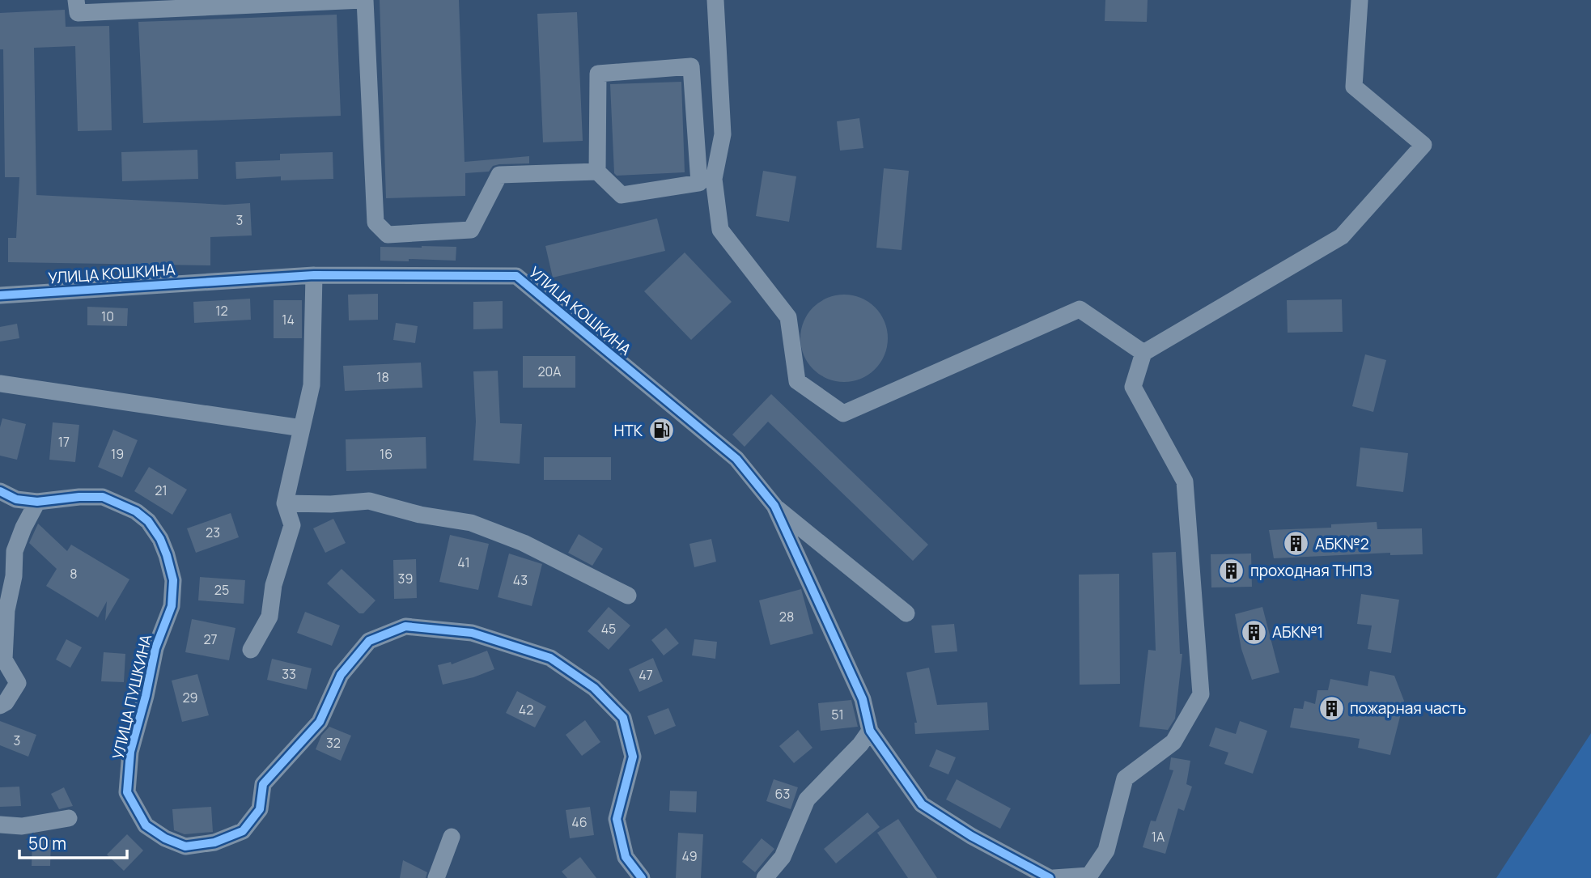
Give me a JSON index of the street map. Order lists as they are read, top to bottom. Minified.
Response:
{"streets":{"street":["УЛИЦА КОШКИНА","УЛИЦА ПУШКИНА"]},"places":{"fuel station":["НТК"],"building":["АБК№2","проходная ТНПЗ","АБК№1","пожарная часть"]},"house_numbers":["3","12","10","14","20А","18","17","19","16","21","23","41","8","39","43","25","28","45","27","33","47","29","42","51","3","32","63","46","1А","49"],"scale_bar":"50 m"}
